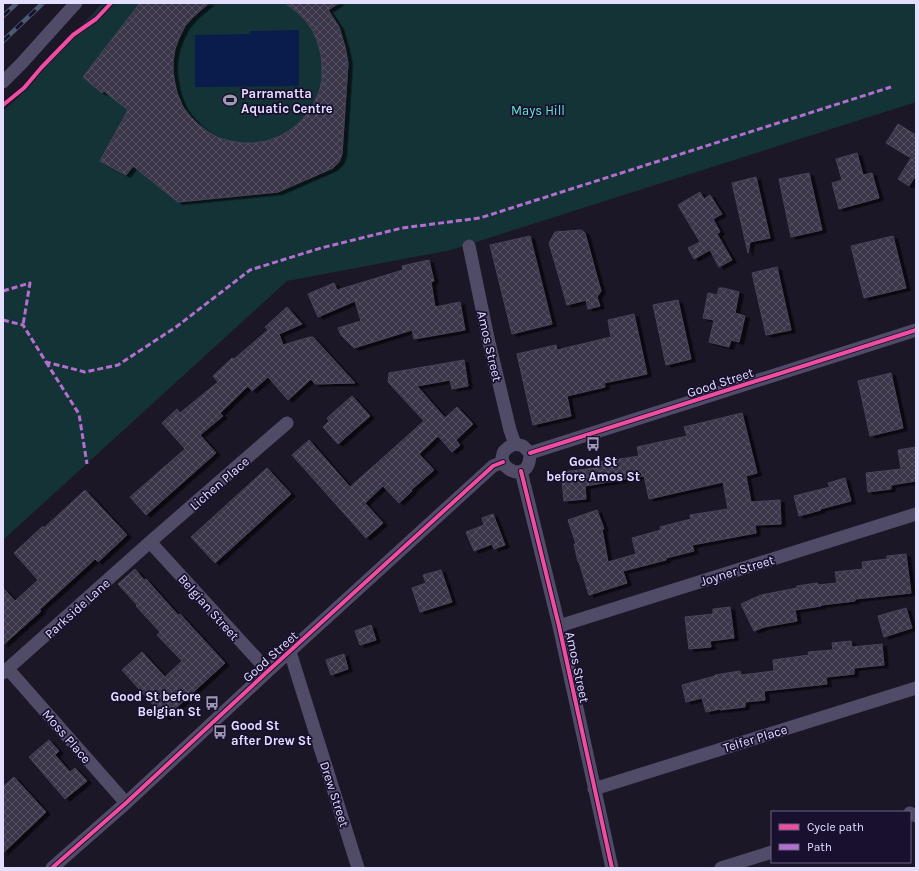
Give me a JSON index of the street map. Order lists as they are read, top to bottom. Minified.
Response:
{"streets":{"street":["Amos Street","Good Street","Lichen Place","Joyner Street","Belgian Street","Parkside Lane","Moss Place","Telfer Place","Drew Street"]},"crossings":[["Amos Street","Good Street"],["Amos Street","Joyner Street"],["Amos Street","Telfer Place"],["Good Street","Belgian Street"],["Good Street","Moss Place"],["Good Street","Drew Street"],["Lichen Place","Belgian Street"],["Lichen Place","Parkside Lane"],["Belgian Street","Parkside Lane"],["Parkside Lane","Moss Place"]],"parks":["Mays Hill"],"places":{"sports":["Parramatta Aquatic Centre"],"bus stop":["Good St before Amos St","Good St before Belgian St","Good St after Drew St"]},"legend":["Cycle path","Path"]}
